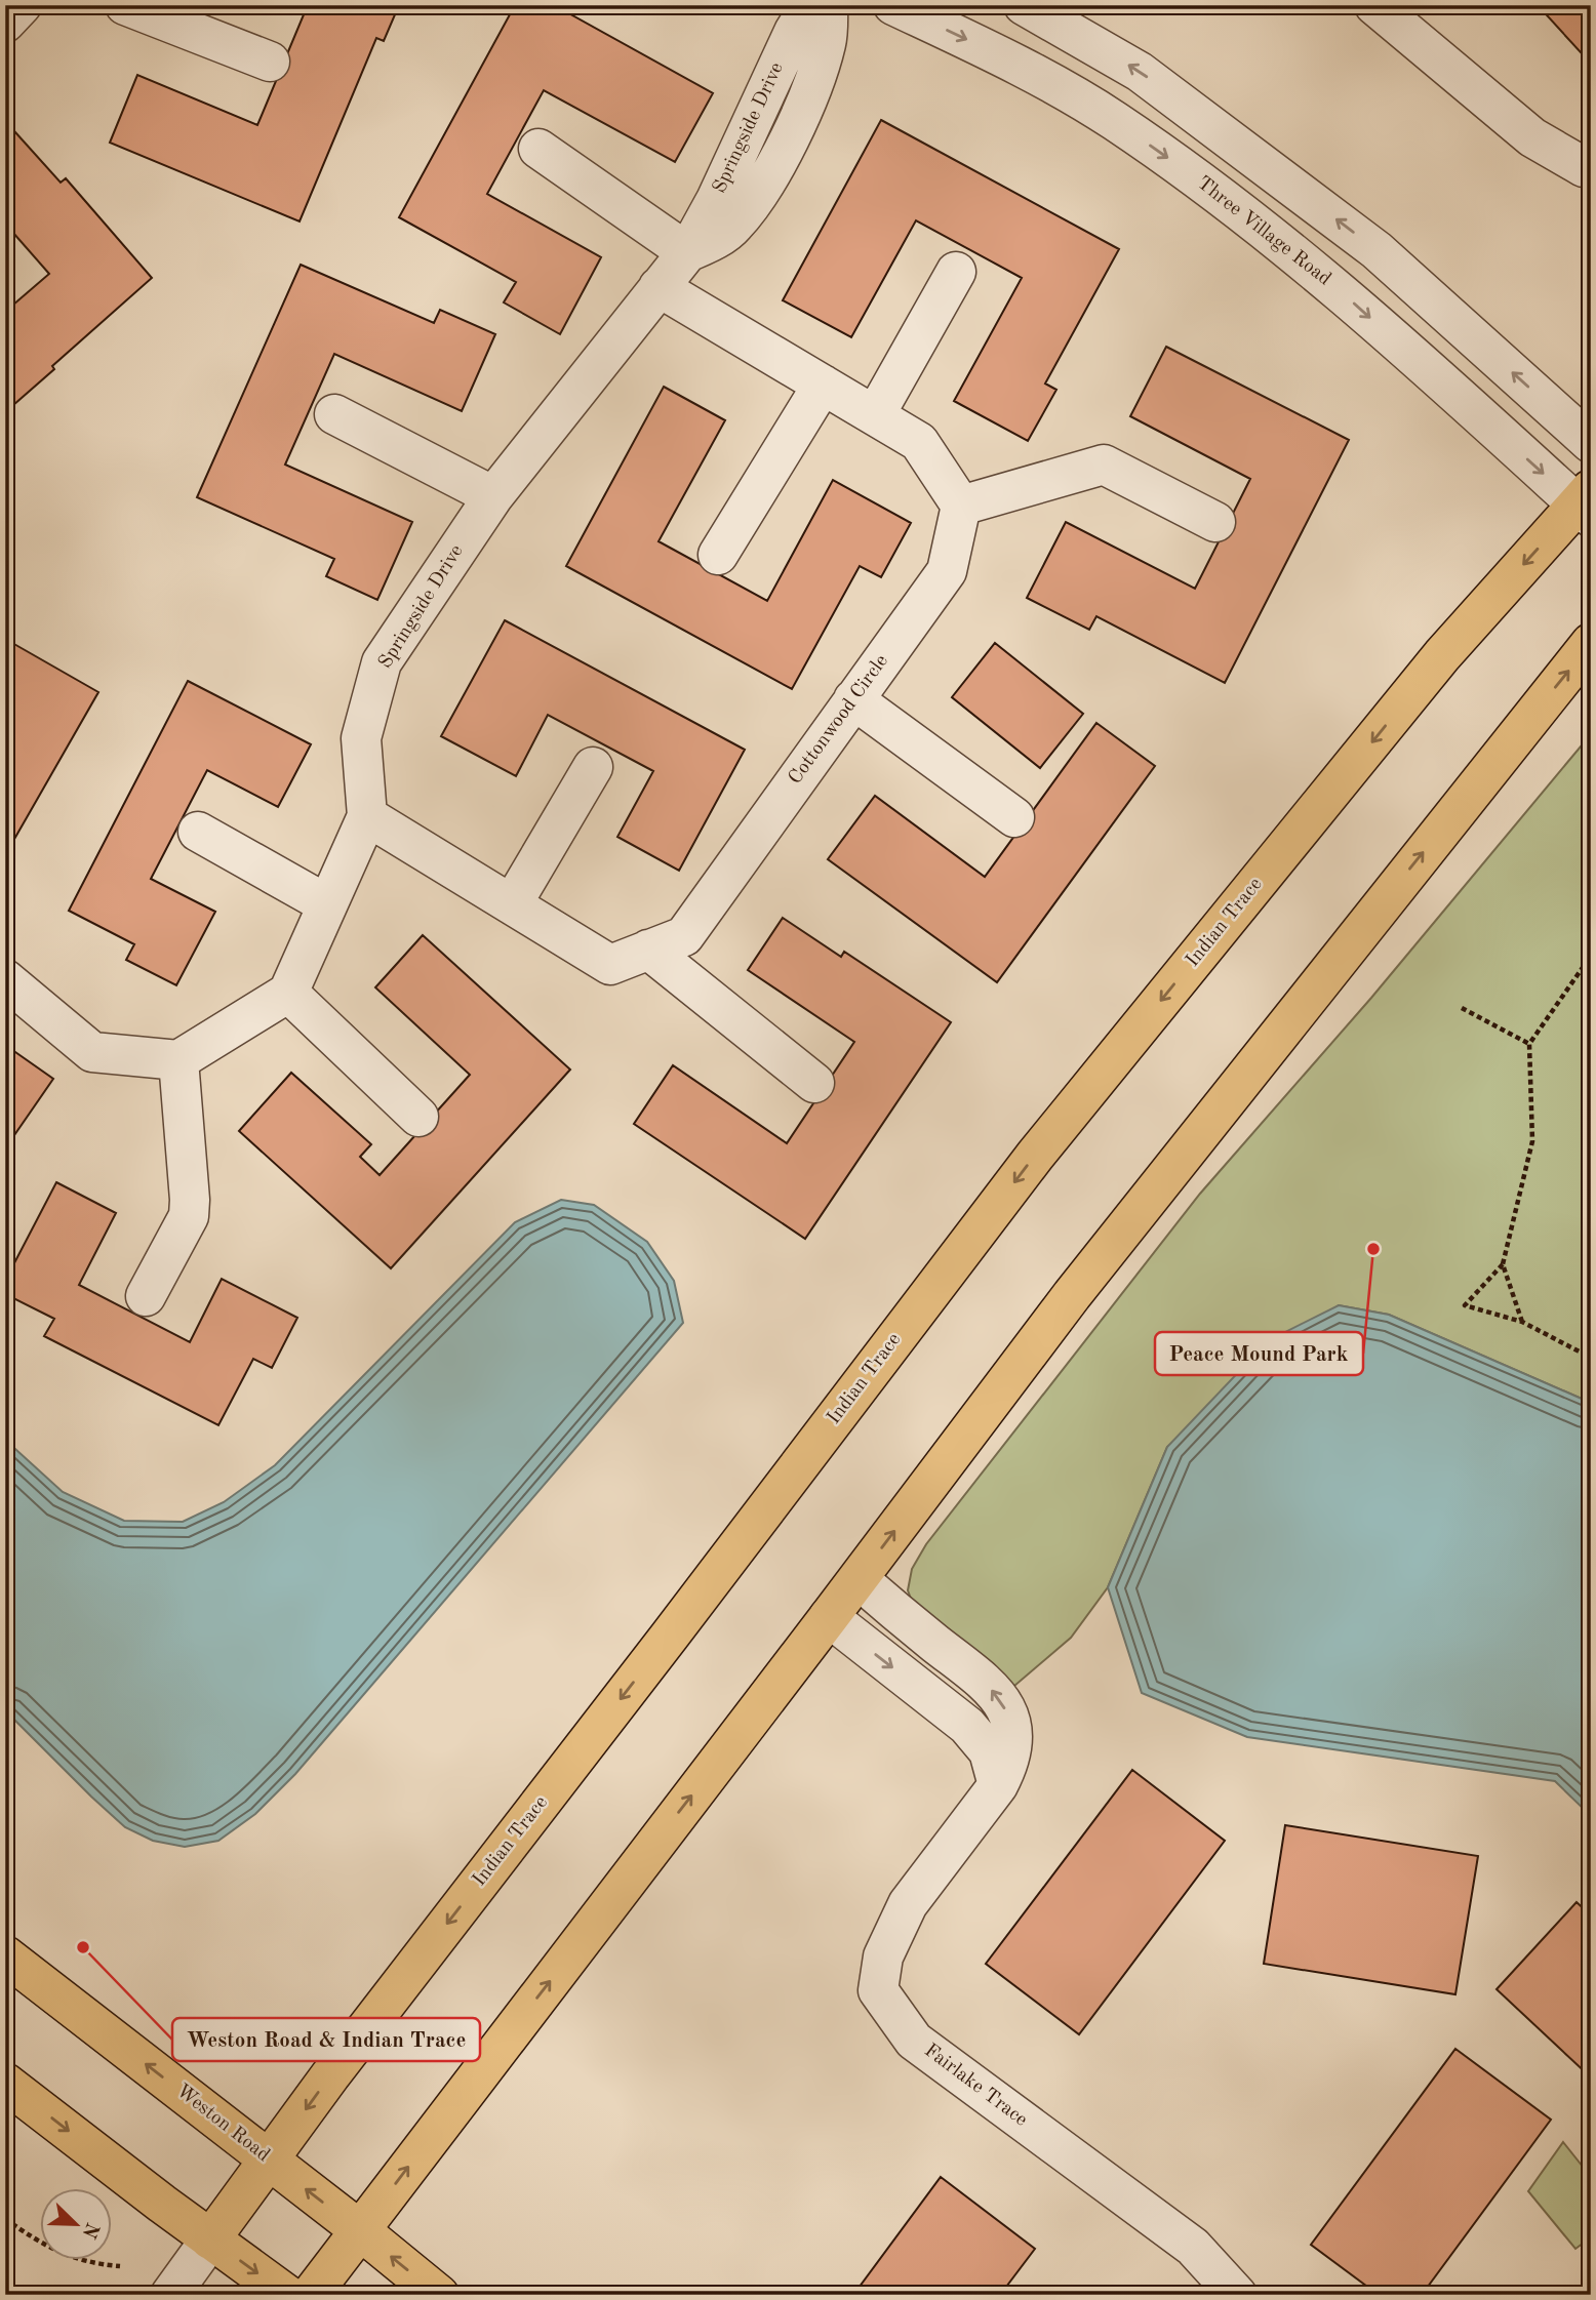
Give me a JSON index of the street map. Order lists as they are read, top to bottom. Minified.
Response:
{"streets":{"main road":["Indian Trace","Weston Road"],"street":["Springside Drive","Three Village Road","Cottonwood Circle","Fairlake Trace"]},"crossings":[["Springside Drive","Cottonwood Circle"],["Three Village Road","Indian Trace"],["Indian Trace","Weston Road"]],"places":["Peace Mound Park","Weston Road & Indian Trace"],"north":"bottom right"}
